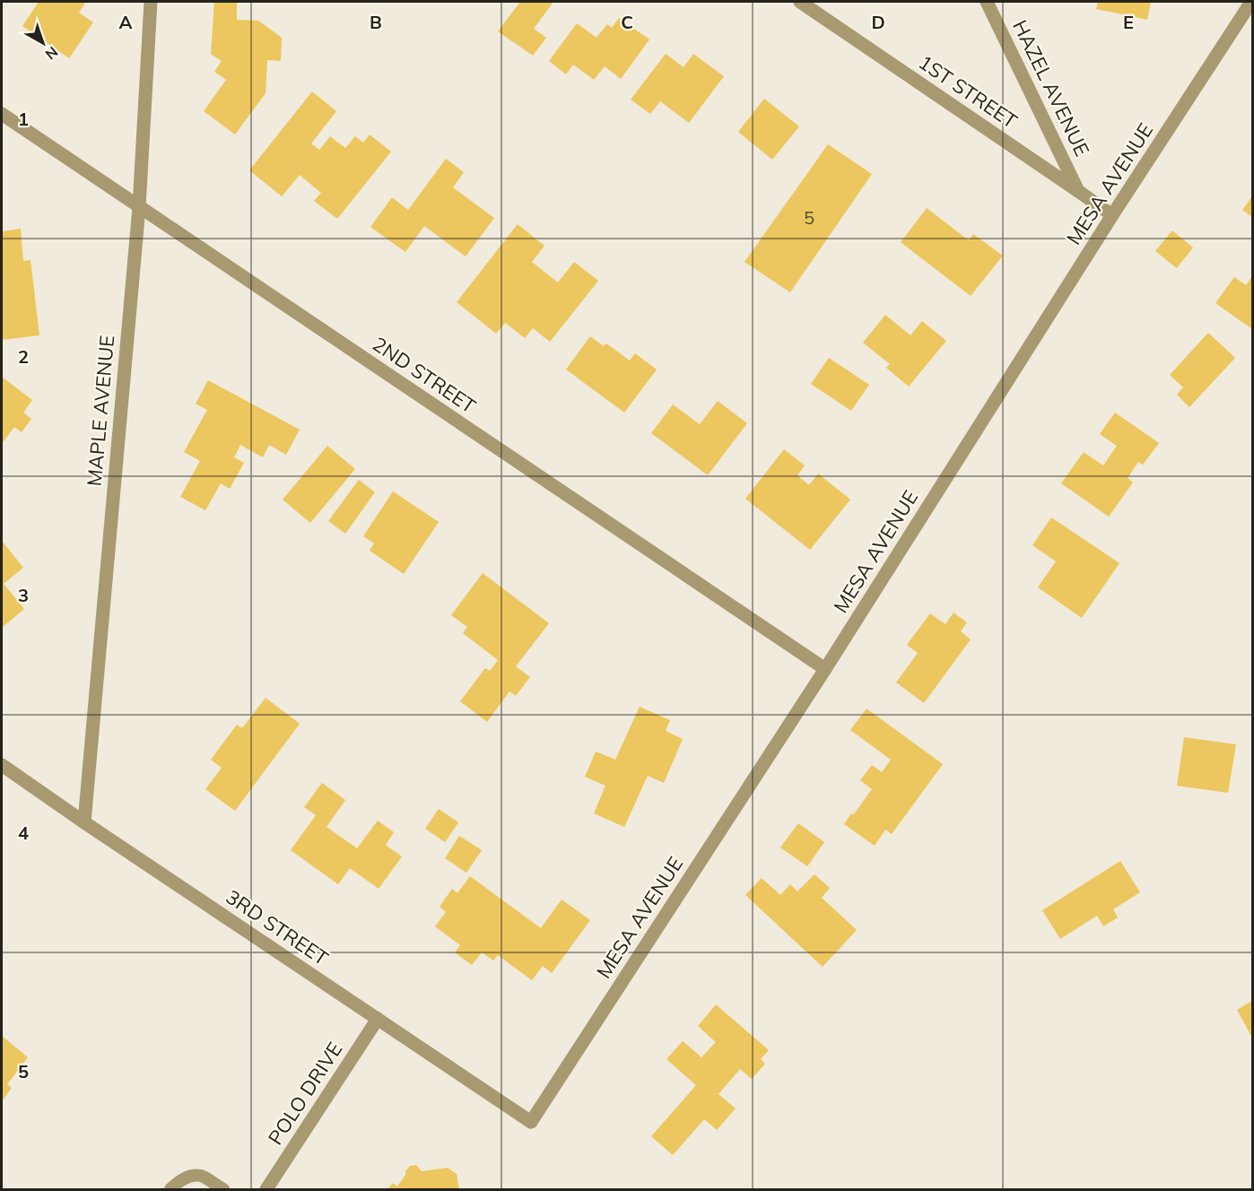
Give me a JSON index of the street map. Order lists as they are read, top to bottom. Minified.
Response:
{"streets":{"street":["HAZEL AVENUE","1ST STREET","MESA AVENUE","2ND STREET","MAPLE AVENUE","3RD STREET","POLO DRIVE"]},"crossings":[["HAZEL AVENUE","1ST STREET"],["1ST STREET","MESA AVENUE"],["MESA AVENUE","2ND STREET"],["MESA AVENUE","3RD STREET"],["2ND STREET","MAPLE AVENUE"],["MAPLE AVENUE","3RD STREET"],["3RD STREET","POLO DRIVE"]],"house_numbers":["5"],"north":"bottom right","grid":{"columns":["A","B","C","D","E"],"rows":["1","2","3","4","5"]}}
